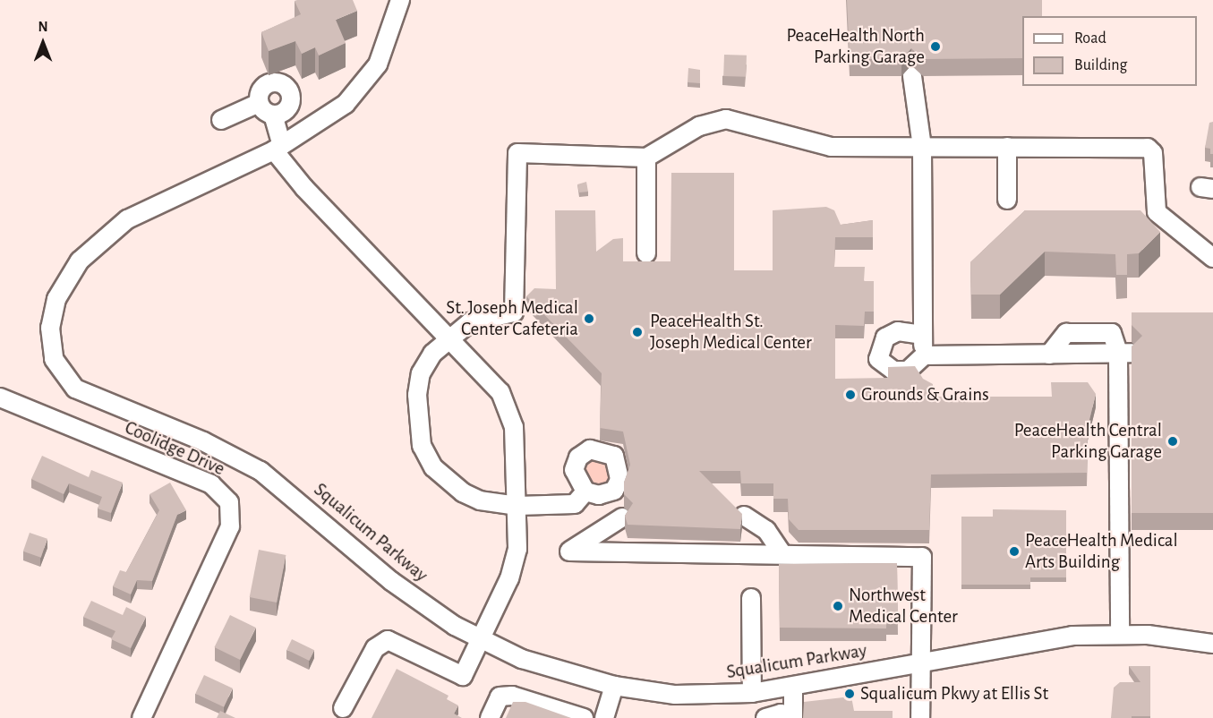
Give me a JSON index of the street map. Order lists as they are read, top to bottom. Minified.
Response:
{"streets":{"street":["Coolidge Drive","Squalicum Parkway"]},"places":["PeaceHealth North Parking Garage","St. Joseph Medical Center Cafeteria","PeaceHealth St. Joseph Medical Center","Grounds & Grains","PeaceHealth Central Parking Garage","PeaceHealth Medical Arts Building","Northwest Medical Center","Squalicum Pkwy at Ellis St"],"legend":["Road","Building"],"north":"top"}
